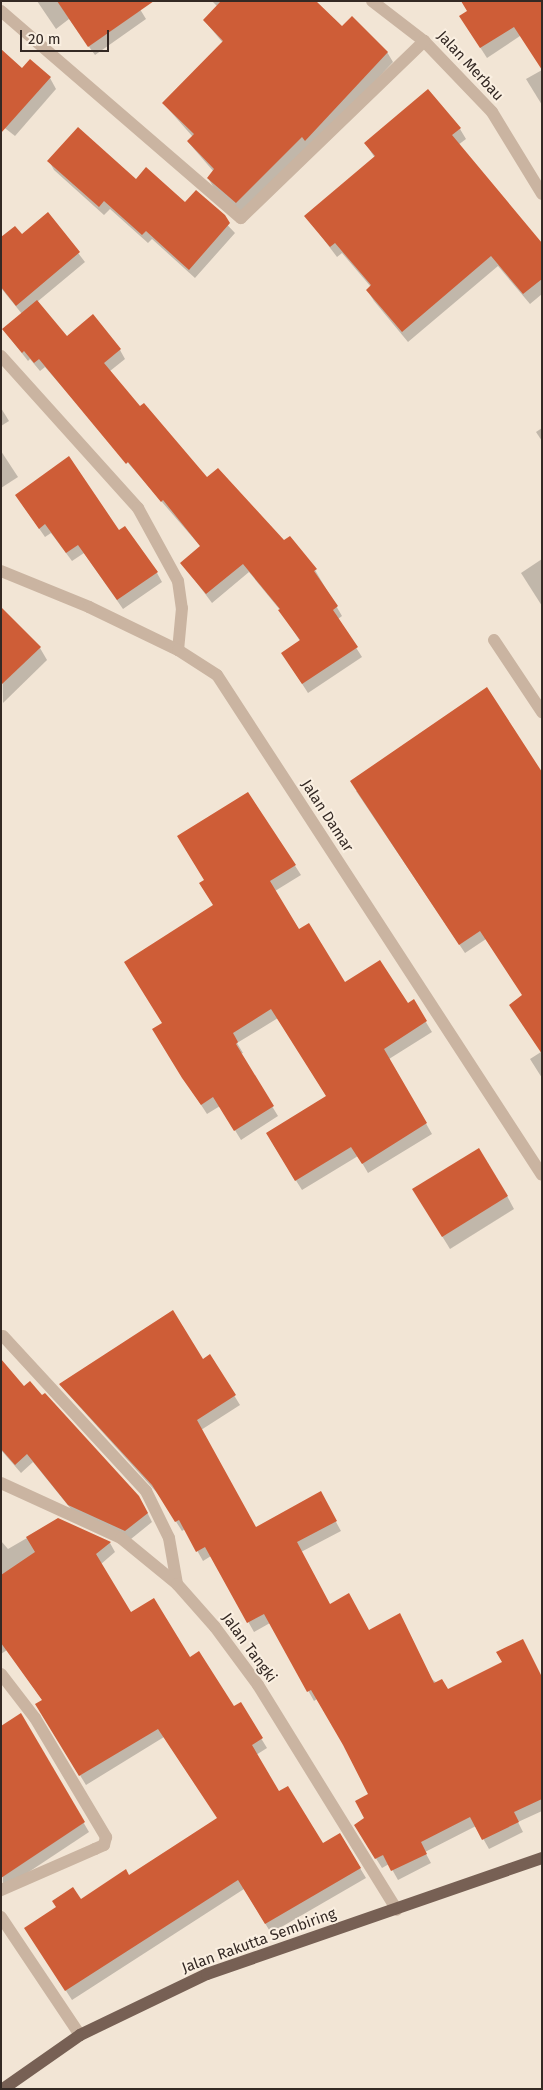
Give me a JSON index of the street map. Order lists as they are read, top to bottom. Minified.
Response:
{"streets":{"main road":["Jalan Rakutta Sembiring"],"street":["Jalan Merbau","Jalan Damar","Jalan Tangki"]},"crossings":[["Jalan Tangki","Jalan Rakutta Sembiring"]],"scale_bar":"20 m"}
